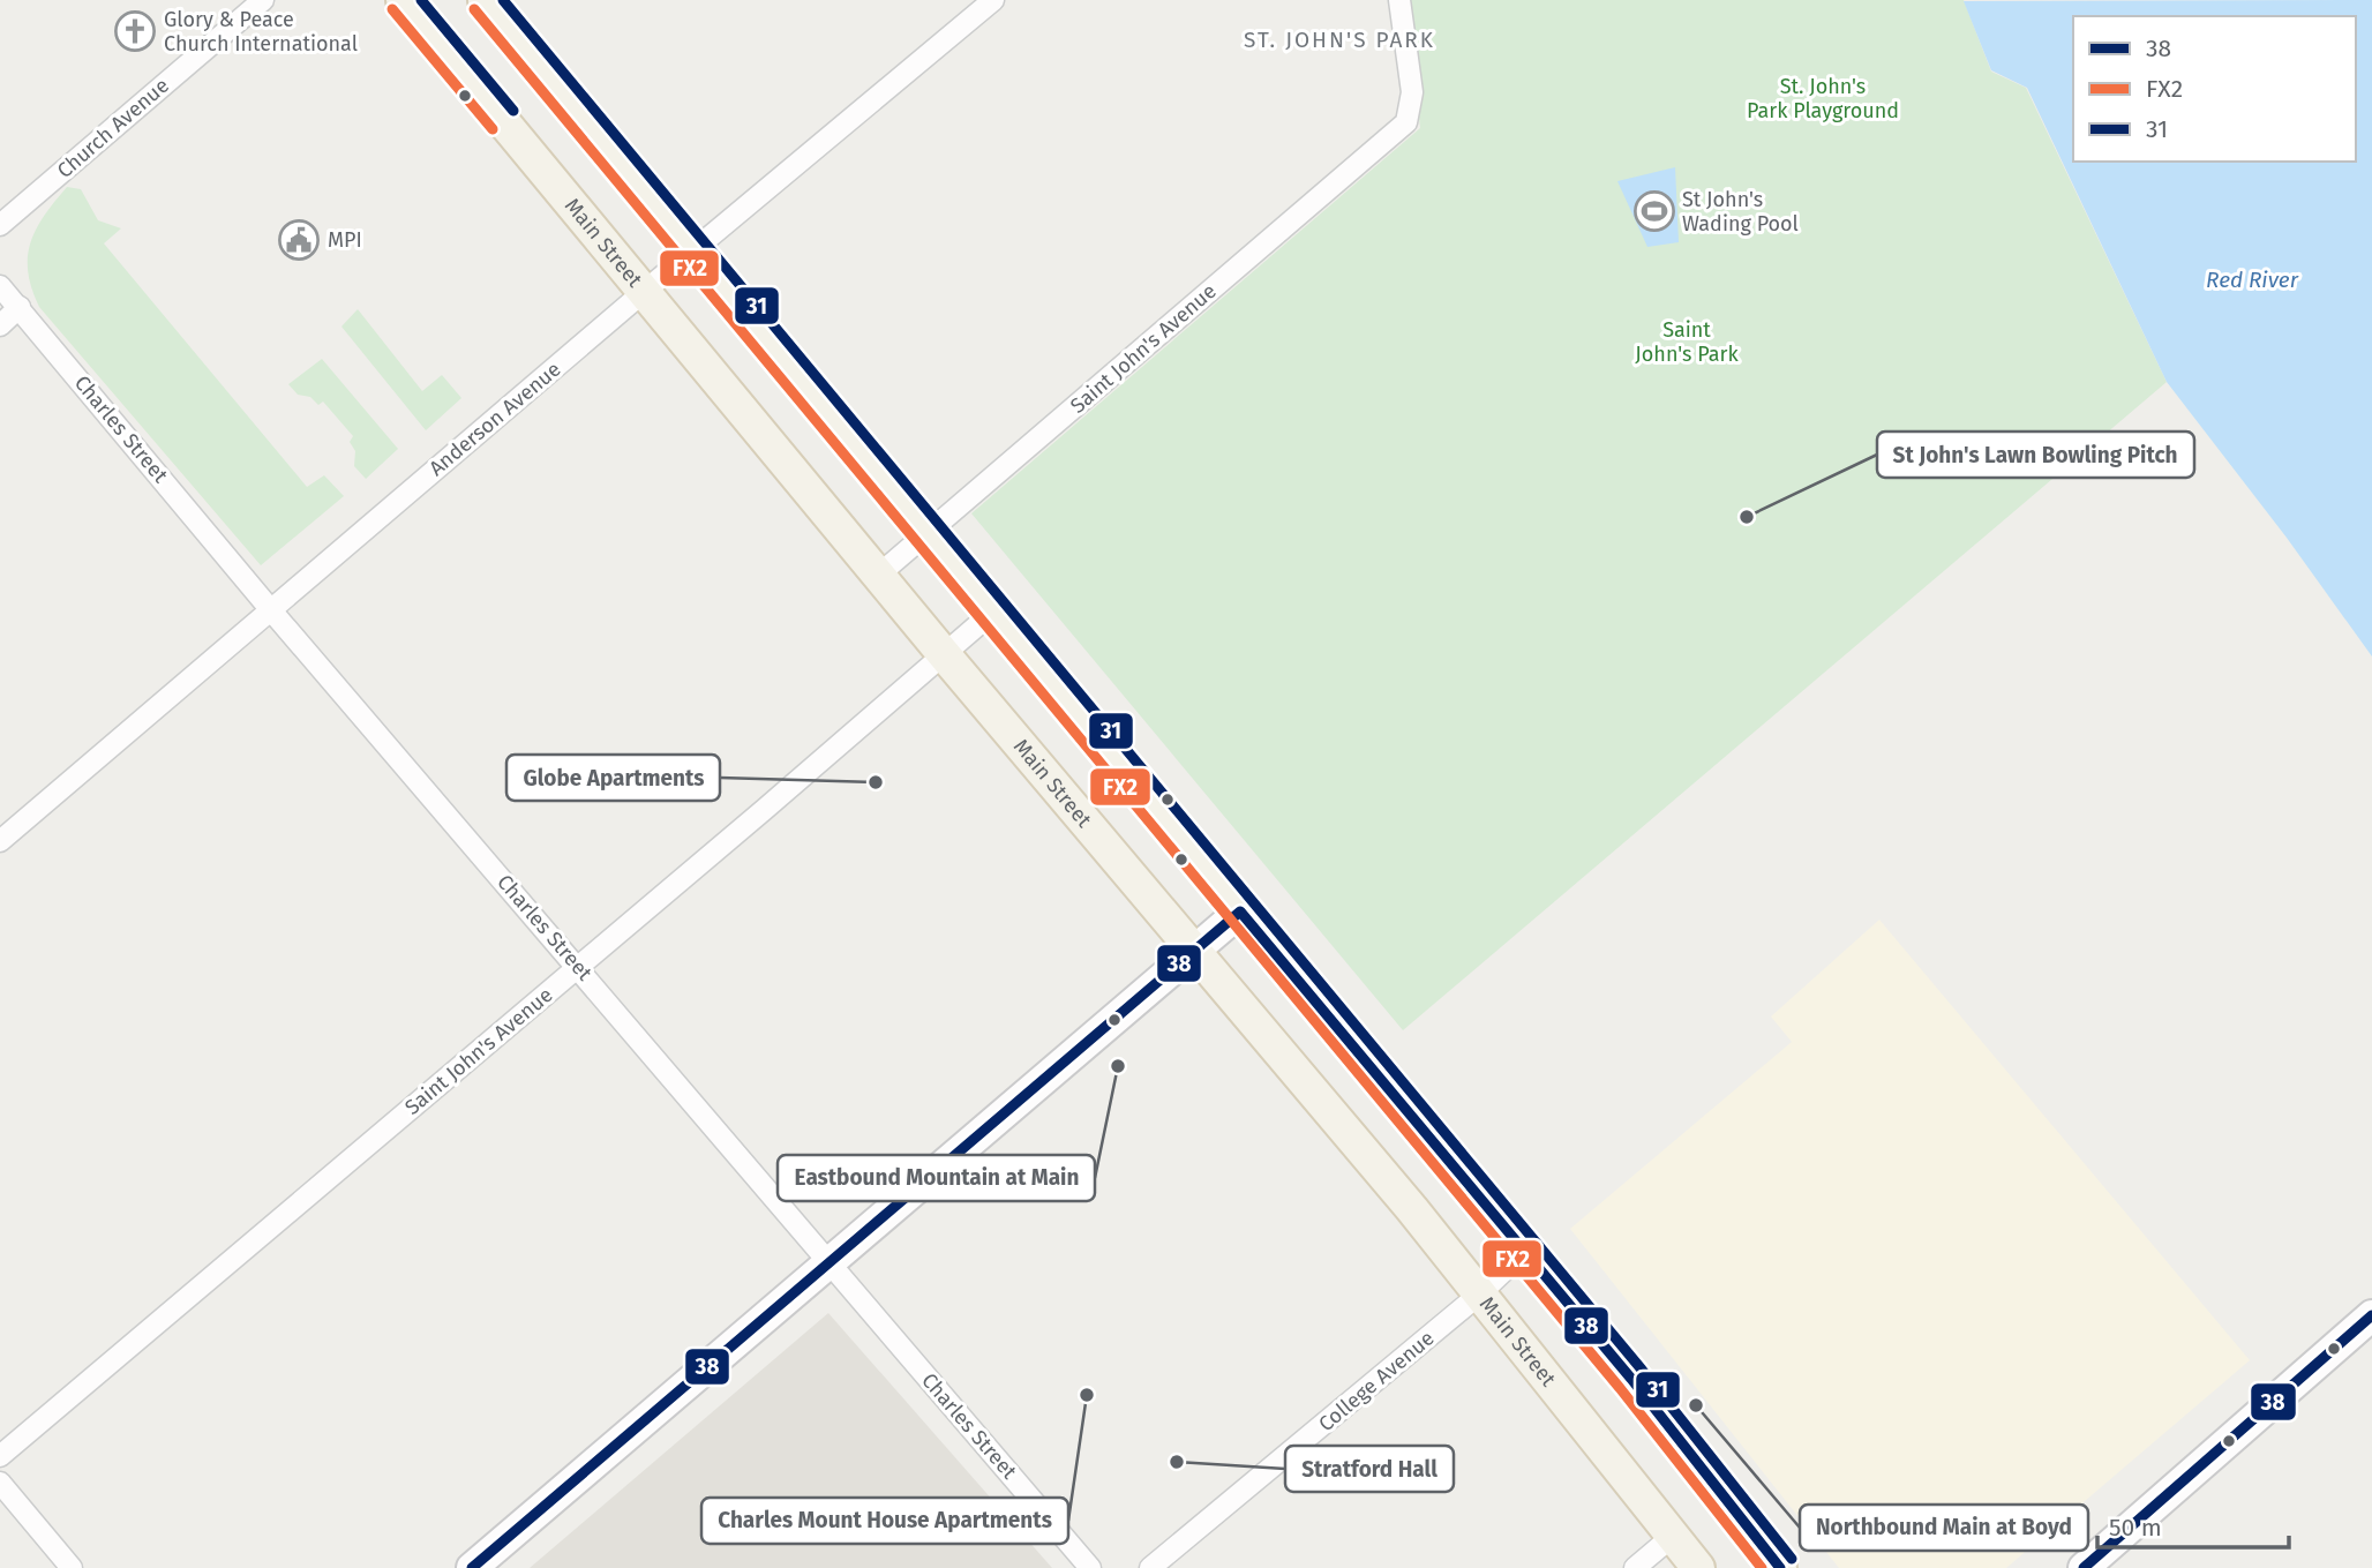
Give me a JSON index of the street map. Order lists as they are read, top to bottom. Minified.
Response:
{"streets":{"main road":["Main Street"],"street":["Church Avenue","Saint John's Avenue","Anderson Avenue","Charles Street","College Avenue"]},"crossings":[["Main Street","Saint John's Avenue"],["Main Street","Anderson Avenue"],["Main Street","College Avenue"],["Saint John's Avenue","Charles Street"],["Anderson Avenue","Charles Street"]],"districts":["ST. JOHN'S PARK"],"water":["Red River"],"parks":["St. John's Park Playground","Saint John's Park"],"places":{"church":["Glory & Peace Church International"],"sports":["St John's Wading Pool"],"public building":["MPI"],"other":["St John's Lawn Bowling Pitch","Globe Apartments","Eastbound Mountain at Main","Charles Mount House Apartments","Northbound Main at Boyd","Stratford Hall"]},"lines":["transit line 31","transit line FX2","transit line 38"],"legend":["38","FX2","31"],"scale_bar":"50 m"}
